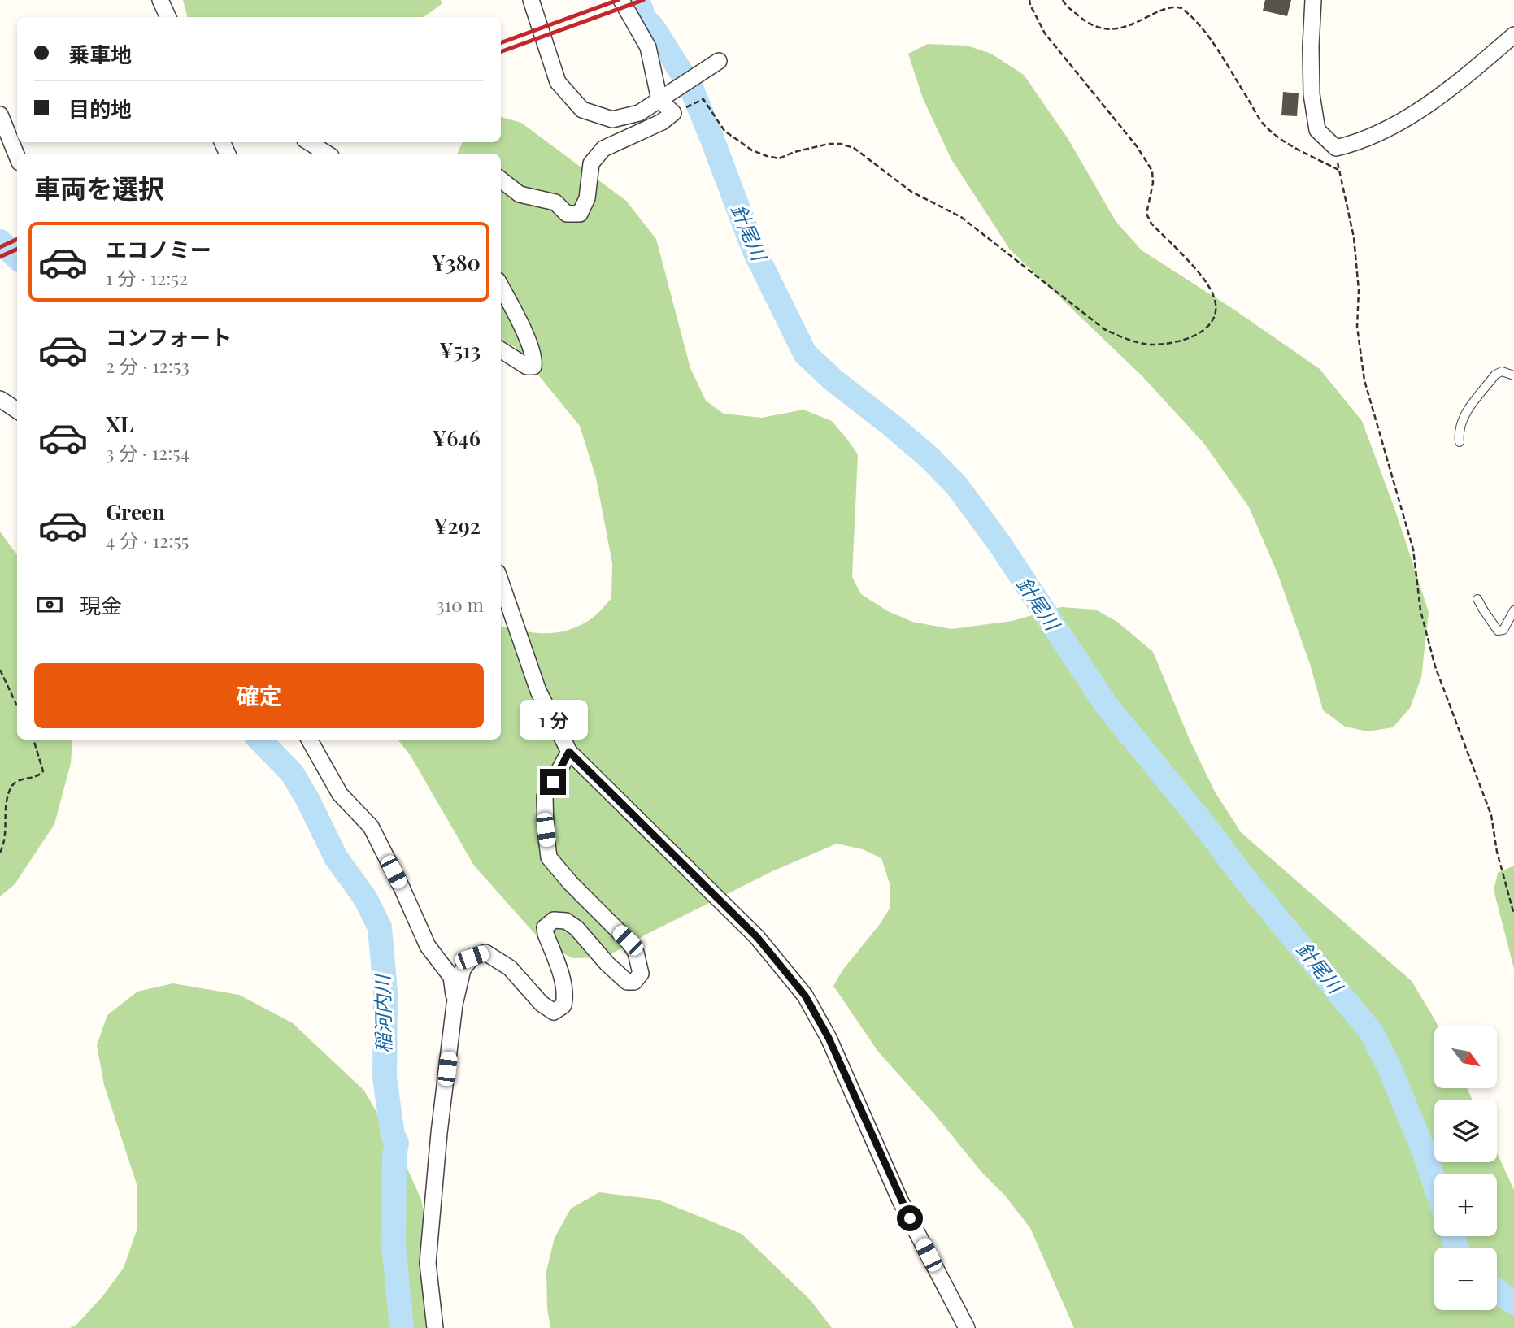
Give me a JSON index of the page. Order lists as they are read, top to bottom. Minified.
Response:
{"water":["針尾川","稲河内川"],"north":"bottom right","page":{"banner":["乗車地","目的地"],"heading":"車両を選択","list":[{"name":"エコノミー","note":"1 分 · 12:52","value":"¥380"},{"name":"コンフォート","note":"2 分 · 12:53","value":"¥513"},{"name":"XL","note":"3 分 · 12:54","value":"¥646"},{"name":"Green","note":"4 分 · 12:55","value":"¥292"}],"pay":["現金","310 m"],"buttons":"確定","bubble":"1 分","map_buttons":["+","−"]}}
